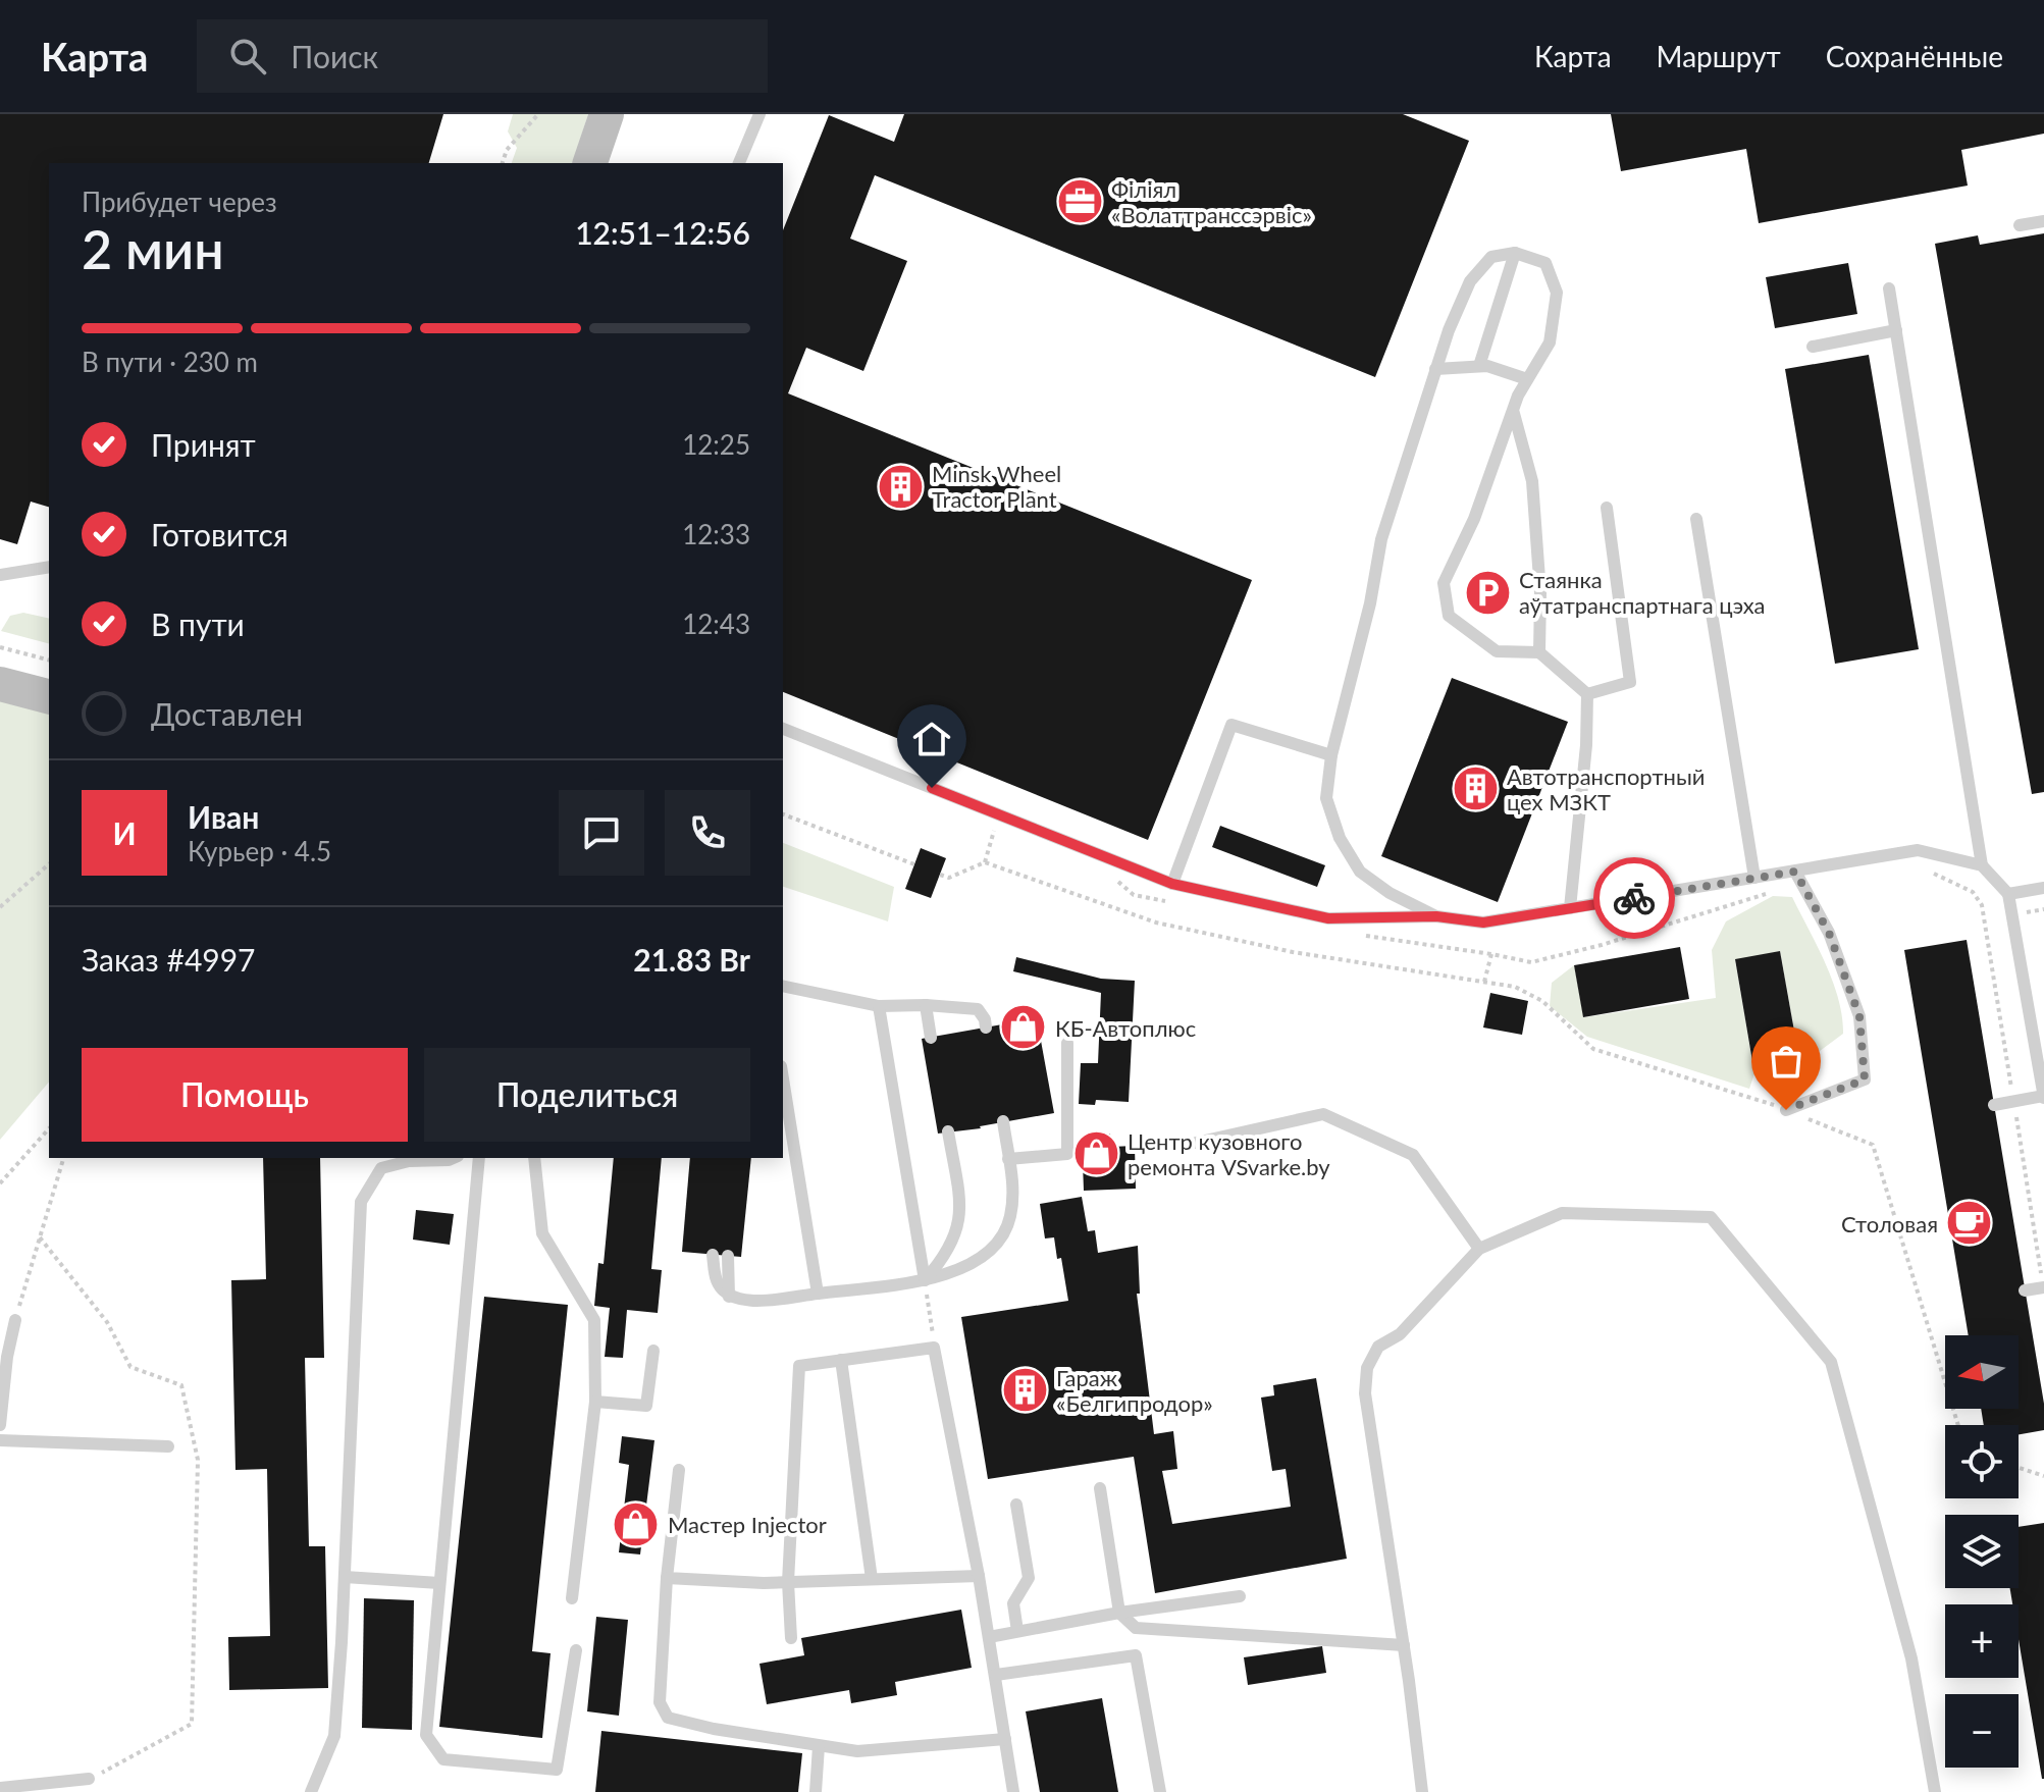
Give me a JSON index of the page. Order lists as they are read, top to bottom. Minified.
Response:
{"places":{"office":["Філіял «Волаттранссэрвіс»"],"building":["Minsk Wheel Tractor Plant","Автотранспортный цех МЗКТ","Гараж «Белгипродор»"],"parking":["Стаянка аўтатранспартнага цэха"],"shop":["КБ-Автоплюс","Центр кузовного ремонта VSvarke.by","Мастер Injector"],"cafe":["Столовая"]},"north":"left","page":{"header":"Карта","search":"Поиск","nav":["Карта","Маршрут","Сохранённые"],"heading":["2 мин","Прибудет через","12:51–12:56"],"panel":["Иван","Курьер · 4.5","Заказ #4997","21.83 Br"],"bar":"В пути · 230 m","list":[["Принят","12:25"],["Готовится","12:33"],["В пути","12:43"],"Доставлен"],"round":"И","buttons":["Помощь","Поделиться"],"map_buttons":["+","−"]}}
